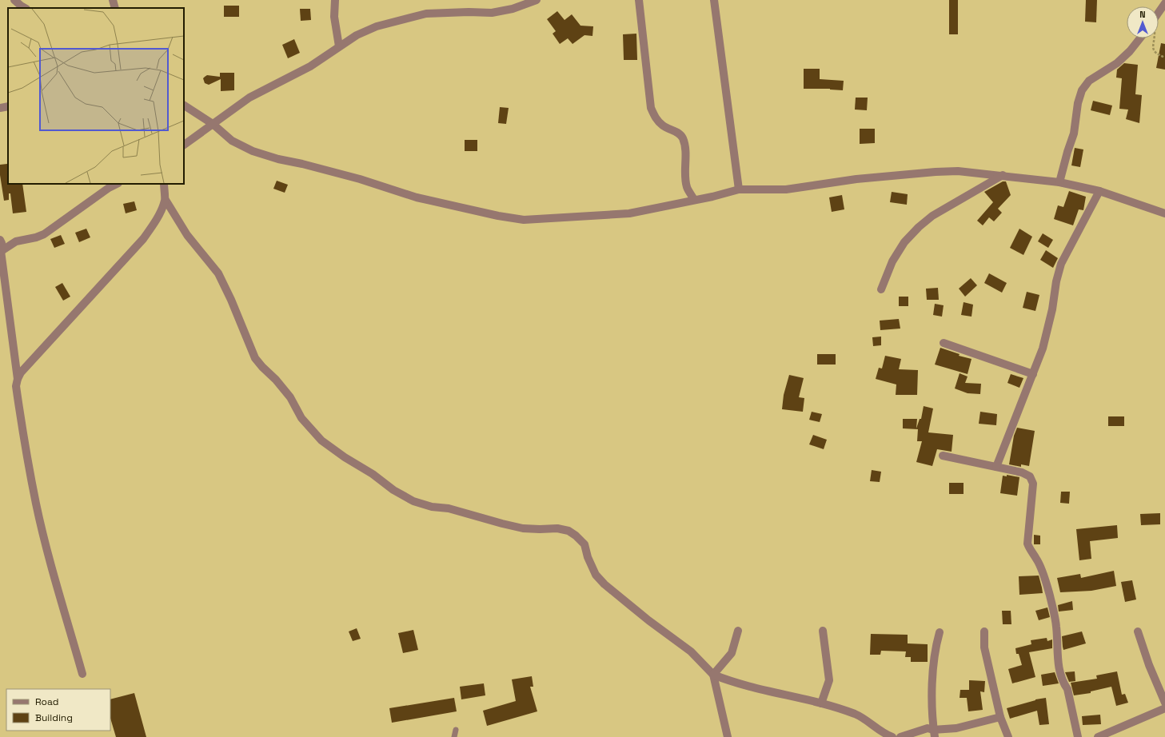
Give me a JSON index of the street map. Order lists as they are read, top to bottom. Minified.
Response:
{"legend":["Road","Building"],"north":"top"}
